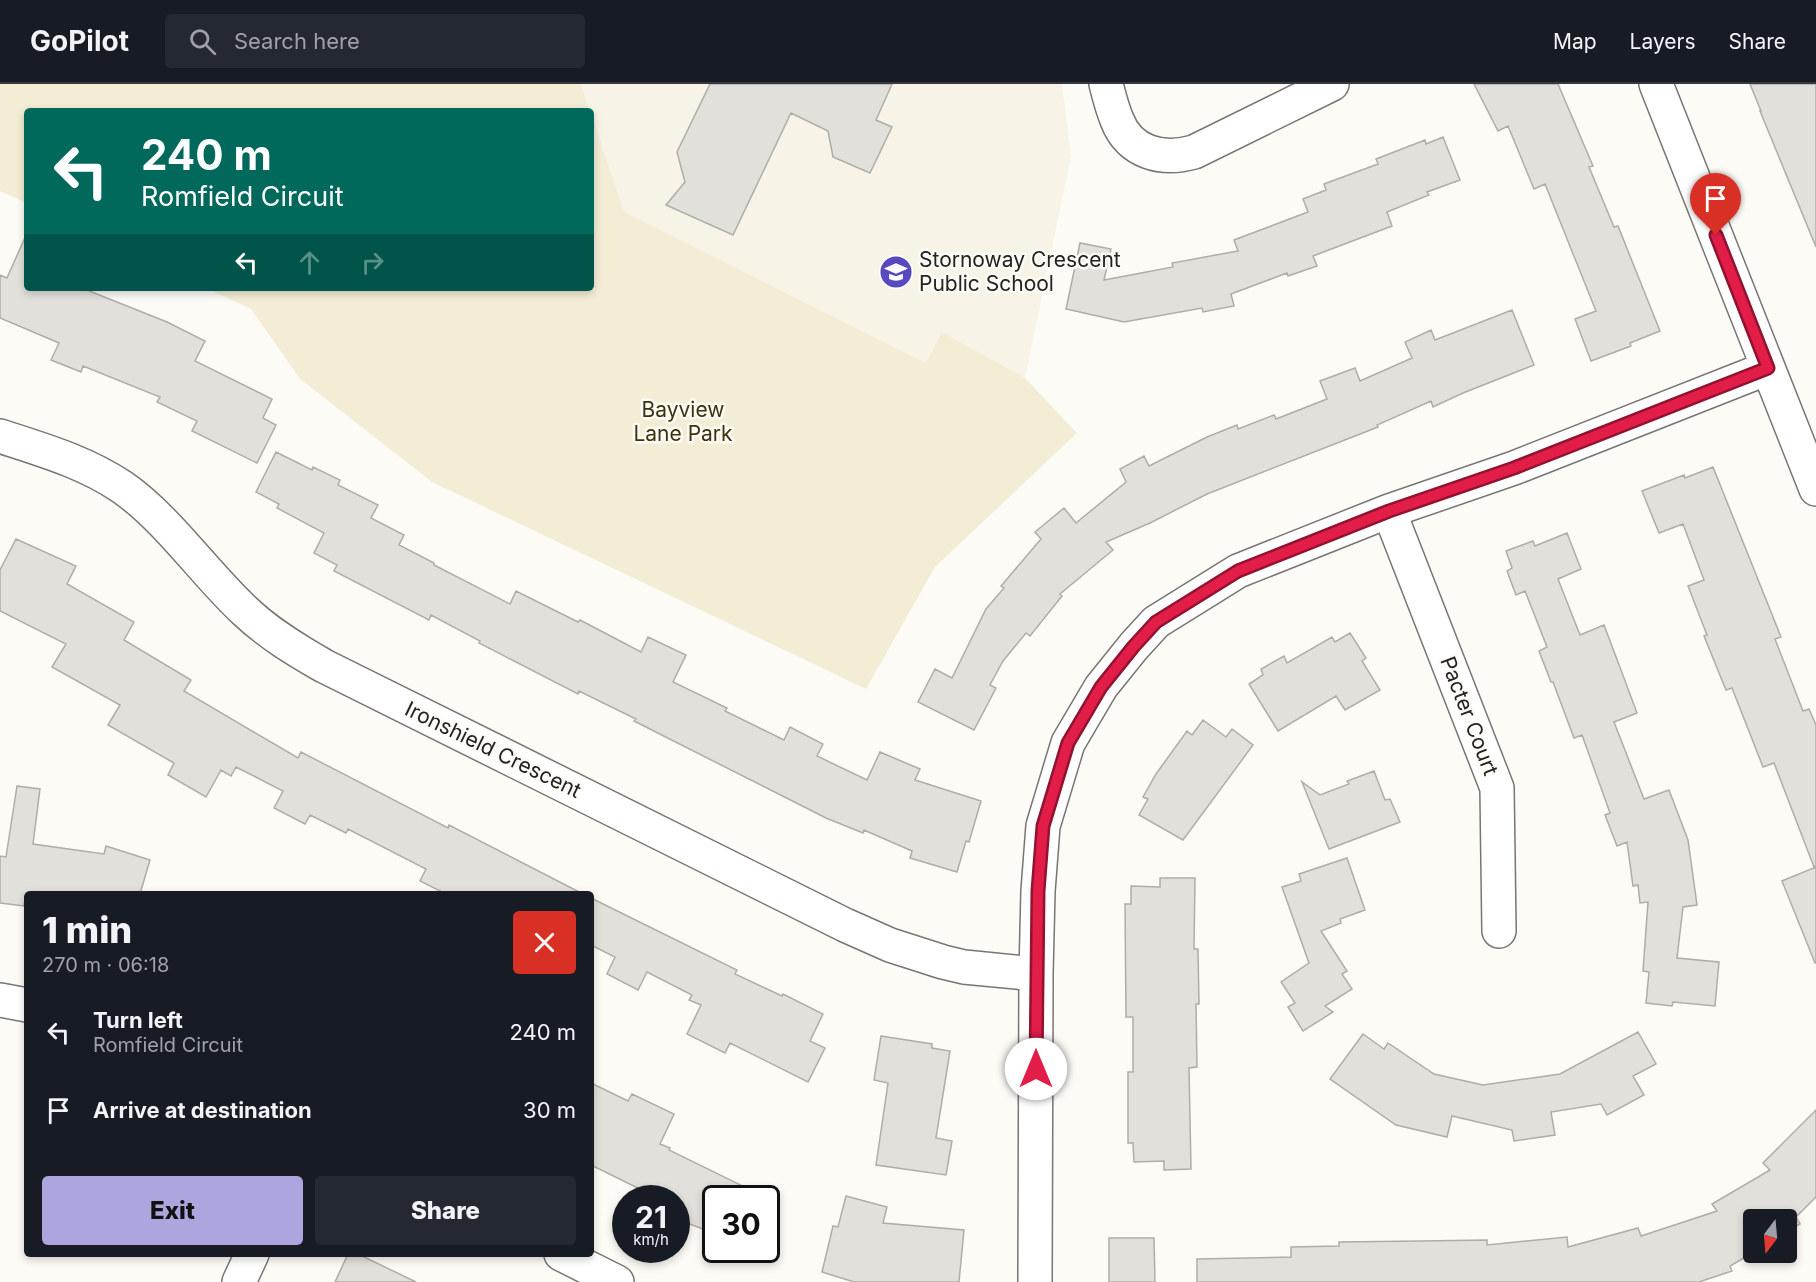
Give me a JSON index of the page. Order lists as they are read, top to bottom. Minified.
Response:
{"streets":{"street":["Pacter Court","Ironshield Crescent"]},"parks":["Bayview Lane Park"],"places":{"school or university":["Stornoway Crescent Public School"]},"north":"bottom","page":{"header":"GoPilot","search":"Search here","nav":["Map","Layers","Share"],"turn":["240 m","Romfield Circuit"],"heading":["1 min","270 m · 06:18"],"list":[{"name":"Turn left","note":"Romfield Circuit","value":"240 m"},{"name":"Arrive at destination","value":"30 m"}],"buttons":["Exit","Share"],"speed":"21 km/h","limit":"30"}}
